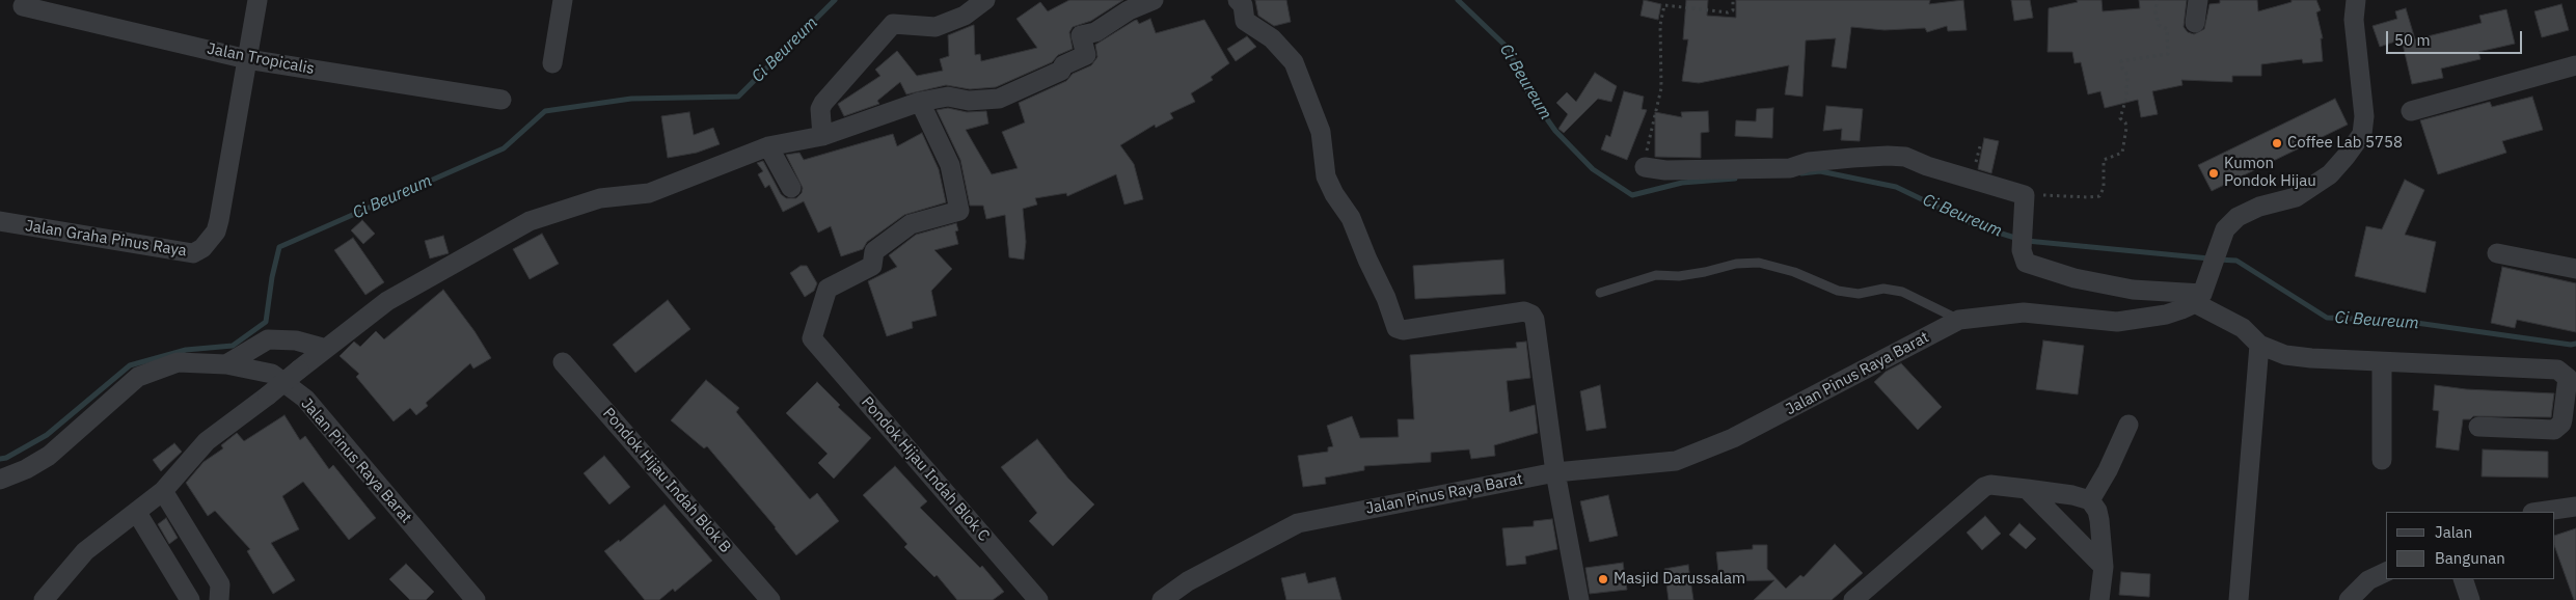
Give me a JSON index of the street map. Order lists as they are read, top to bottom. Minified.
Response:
{"streets":{"street":["Jalan Tropicalis","Jalan Graha Pinus Raya","Jalan Pinus Raya Barat","Pondok Hijau Indah Blok C","Pondok Hijau Indah Blok B"]},"crossings":[["Jalan Tropicalis","Jalan Graha Pinus Raya"]],"water":["Ci Beureum"],"places":["Coffee Lab 5758","Kumon Pondok Hijau","Masjid Darussalam"],"legend":["Jalan","Bangunan"],"scale_bar":"50 m"}
